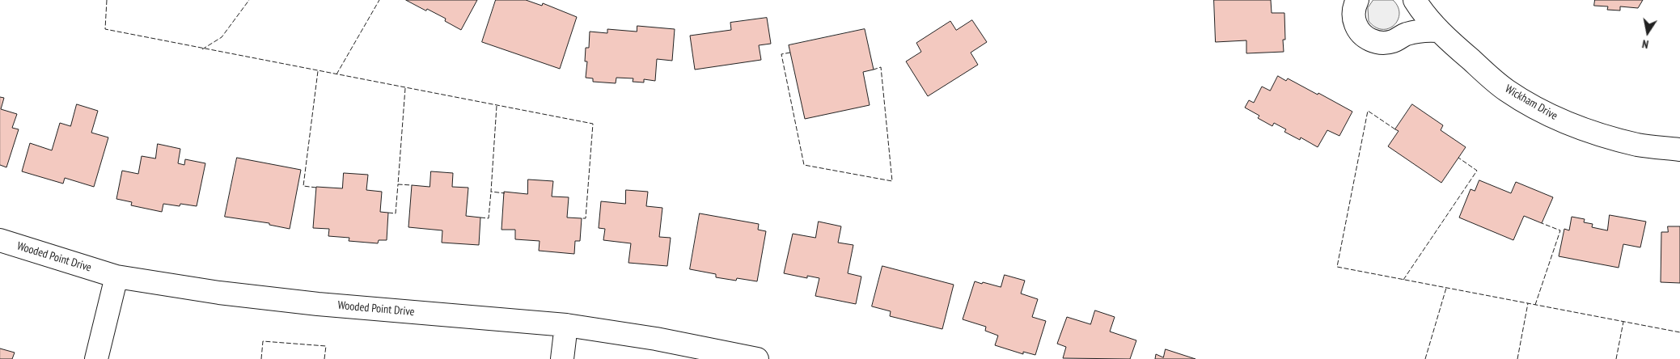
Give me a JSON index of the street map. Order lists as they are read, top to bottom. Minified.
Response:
{"streets":{"street":["Wickham Drive","Wooded Point Drive"]},"north":"bottom"}
